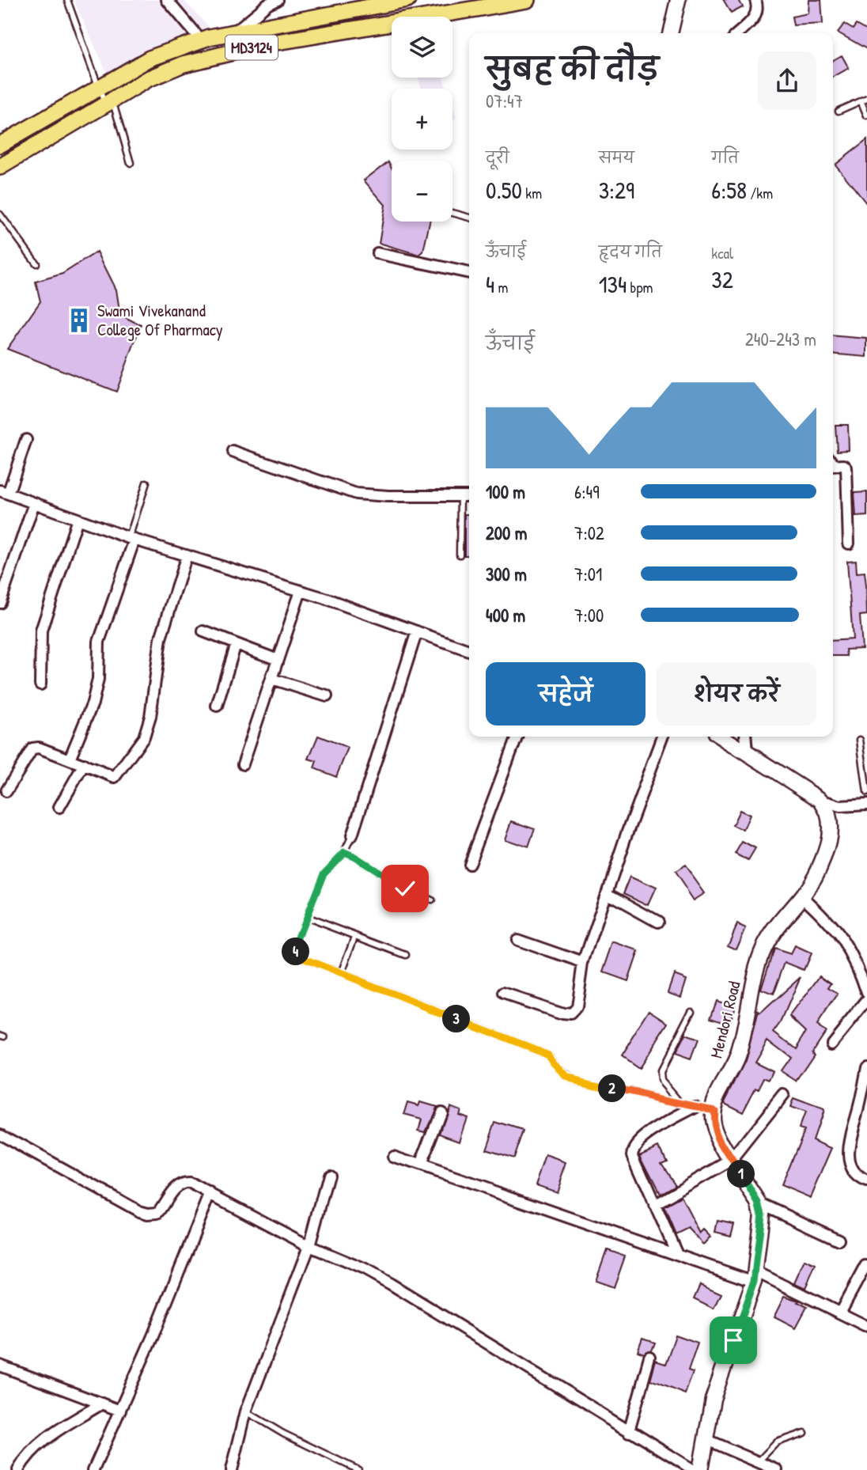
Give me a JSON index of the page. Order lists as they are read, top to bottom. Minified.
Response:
{"streets":{"main road":["MD3124","Mendori Road"]},"places":{"building":["Swami Vivekanand College Of Pharmacy"]},"page":{"map_buttons":["+","−"],"heading":["सुबह की दौड़","07:47"],"stats":[["दूरी","0.50 km"],["समय","3:29"],["गति","6:58 /km"],["ऊँचाई","4 m"],["हृदय गति","134 bpm"],["kcal","32"]],"chart":["ऊँचाई","240–243 m"],"list":[{"name":"100 m","note":"6:49"},{"name":"200 m","note":"7:02"},{"name":"300 m","note":"7:01"},{"name":"400 m","note":"7:00"}],"buttons":["सहेजें","शेयर करें"],"pins":["4","3","2","1"]}}
